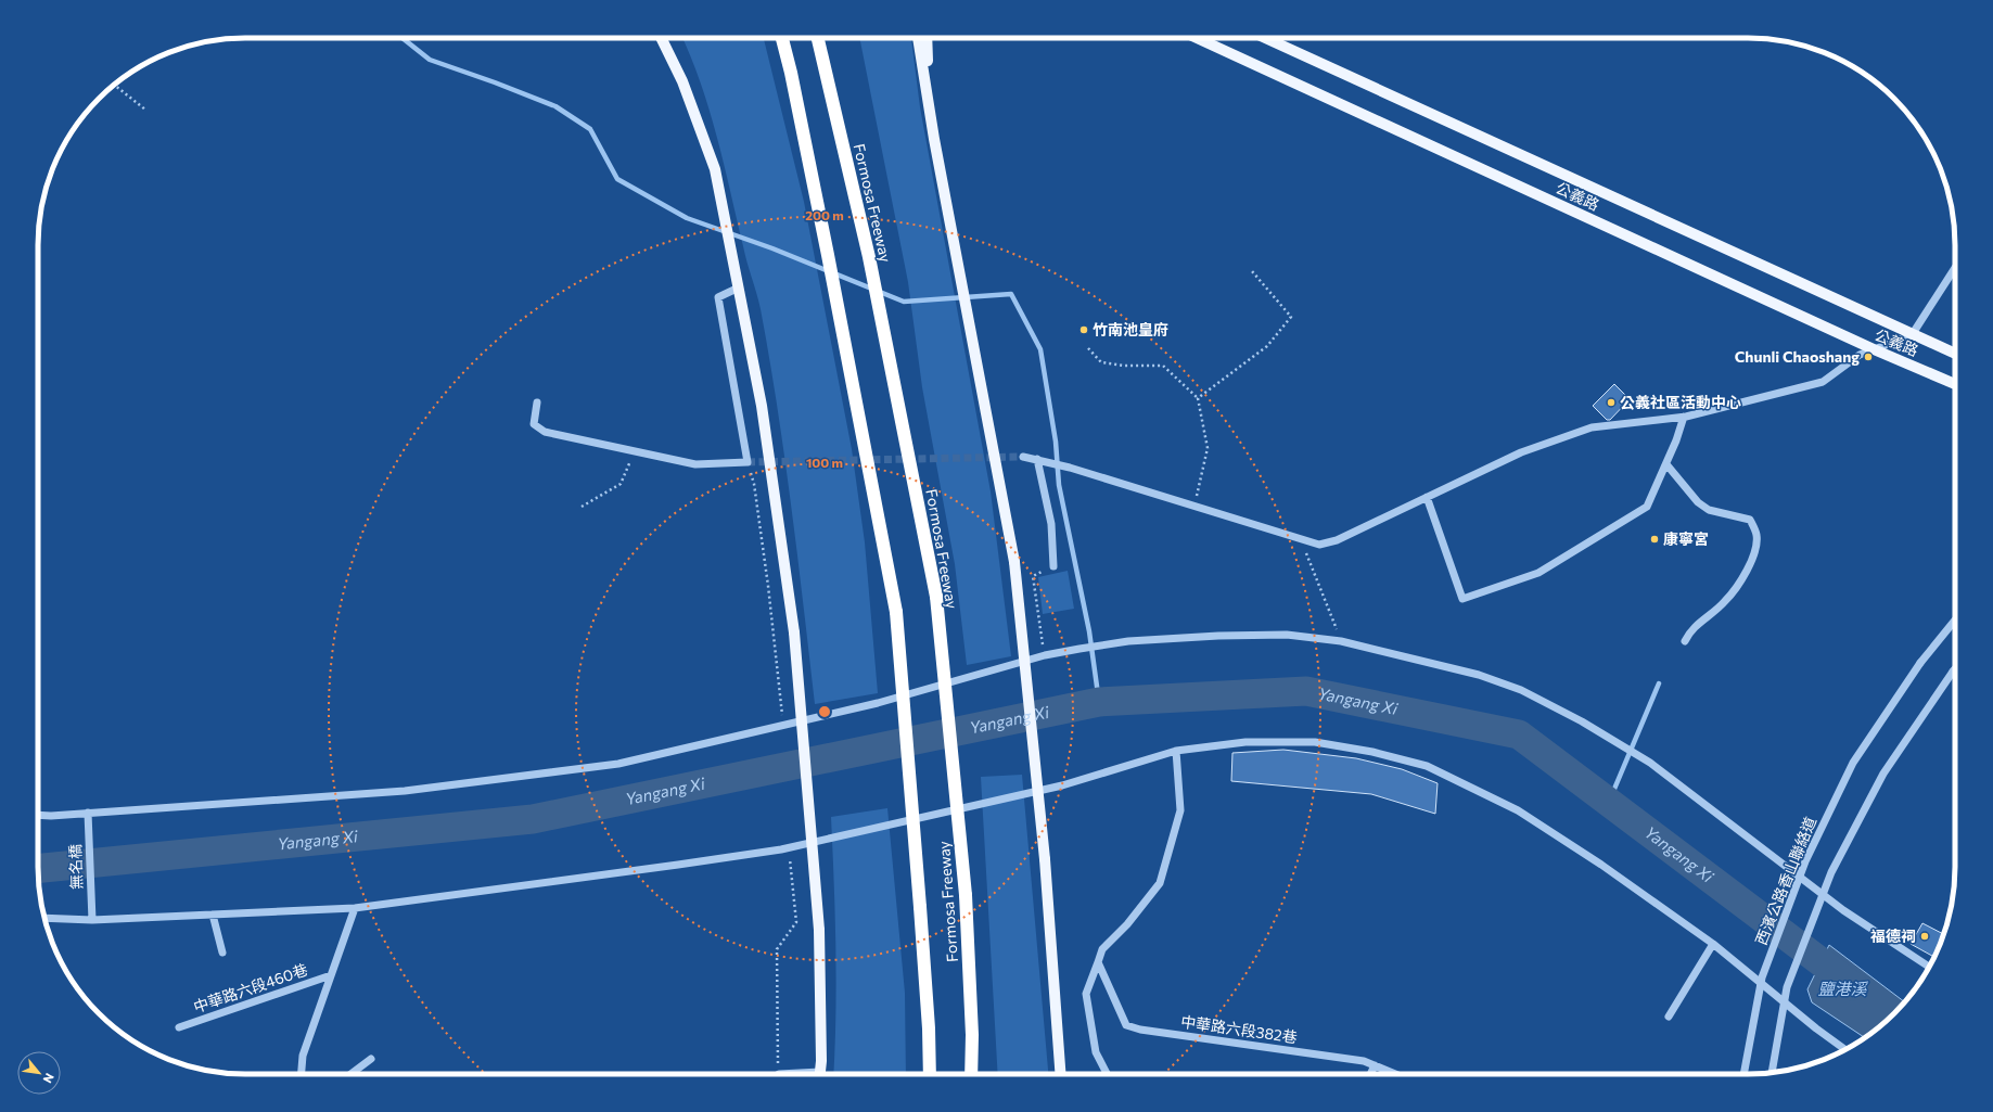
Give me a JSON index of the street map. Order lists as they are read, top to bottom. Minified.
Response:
{"streets":{"highway":["Formosa Freeway"],"main road":["公義路"],"street":["無名橋","西濱公路香山聯絡道","中華路六段460巷","中華路六段382巷"]},"water":["Yangang Xi","鹽港溪"],"places":["竹南池皇府","Chunli Chaoshang","公義社區活動中心","康寧宮","福德祠"],"north":"bottom right","rings":["200 m","100 m"]}
